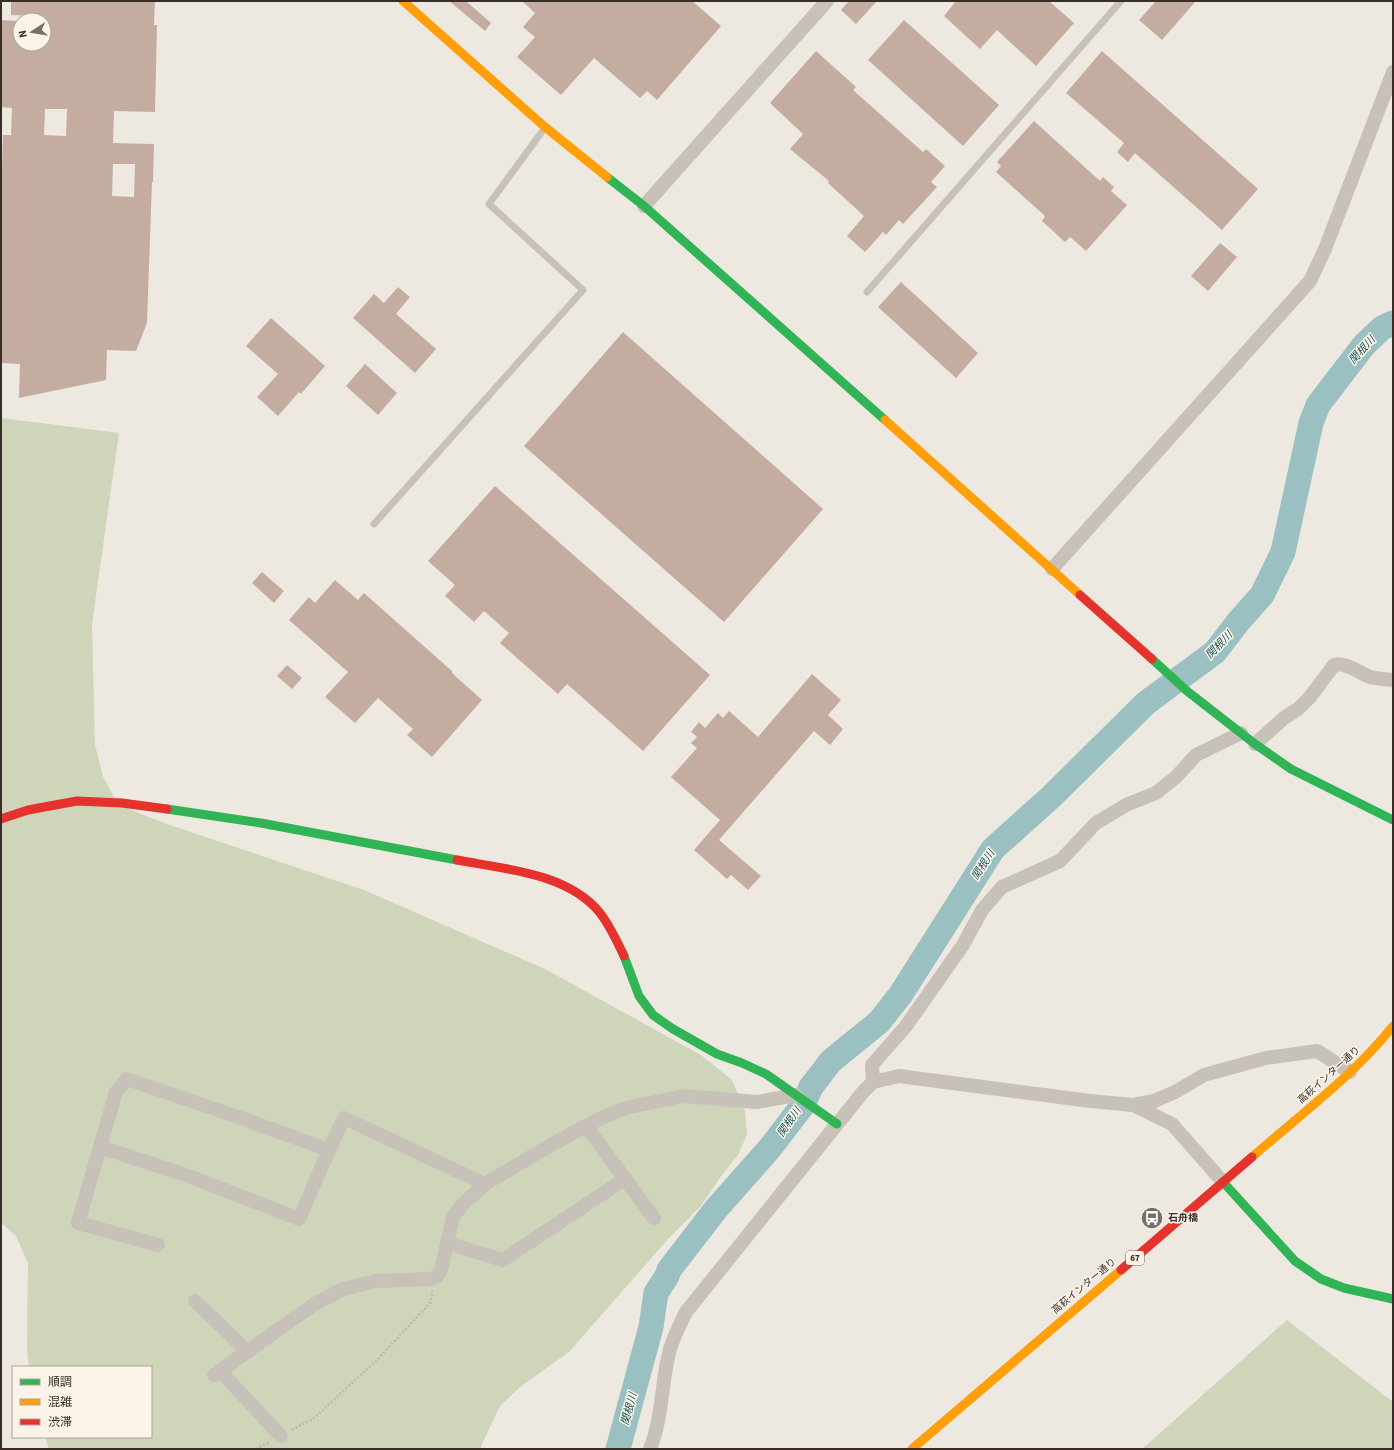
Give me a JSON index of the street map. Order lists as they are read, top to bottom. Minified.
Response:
{"streets":{"street":["高萩インター通り","67"]},"water":["関根川"],"places":{"bus stop":["石舟橋"]},"legend":["順調","混雑","渋滞"],"north":"left"}
